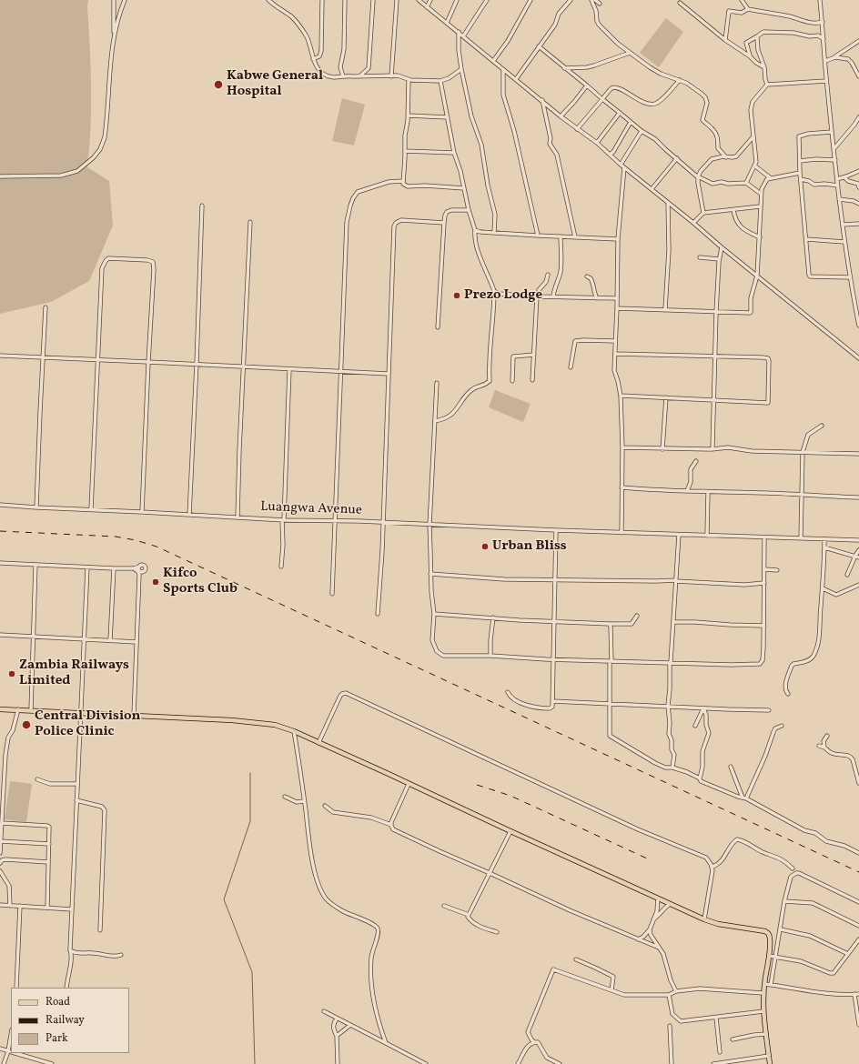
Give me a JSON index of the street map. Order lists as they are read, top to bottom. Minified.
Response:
{"streets":{"street":["Luangwa Avenue"]},"places":["Kabwe General Hospital","Prezo Lodge","Urban Bliss","Kifco Sports Club","Zambia Railways Limited","Central Division Police Clinic"],"legend":["Road","Railway","Park"]}
